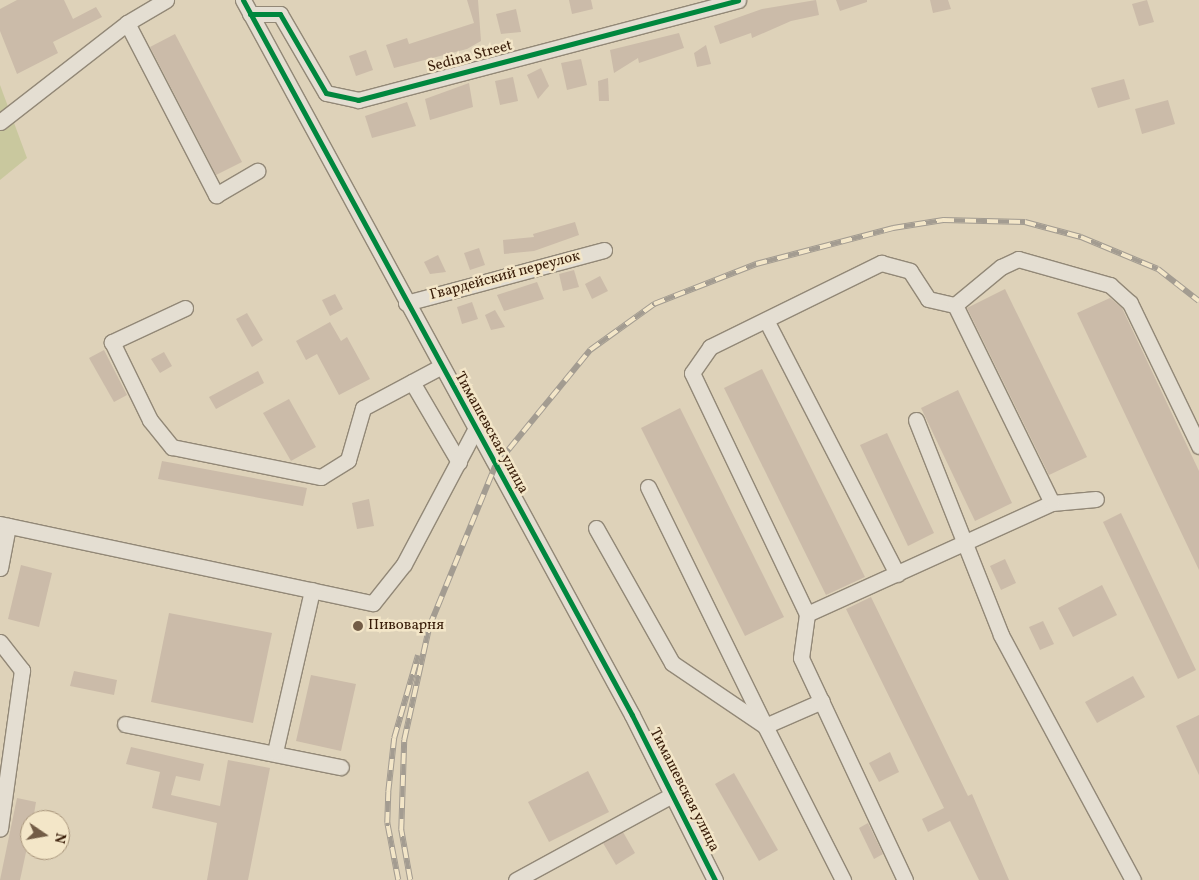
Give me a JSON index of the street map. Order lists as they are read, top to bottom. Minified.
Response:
{"streets":{"street":["Sedina Street","Гвардейский переулок","Тимашевская улица"]},"crossings":[["Sedina Street","Тимашевская улица"],["Гвардейский переулок","Тимашевская улица"]],"places":["Пивоварня"],"north":"right"}
